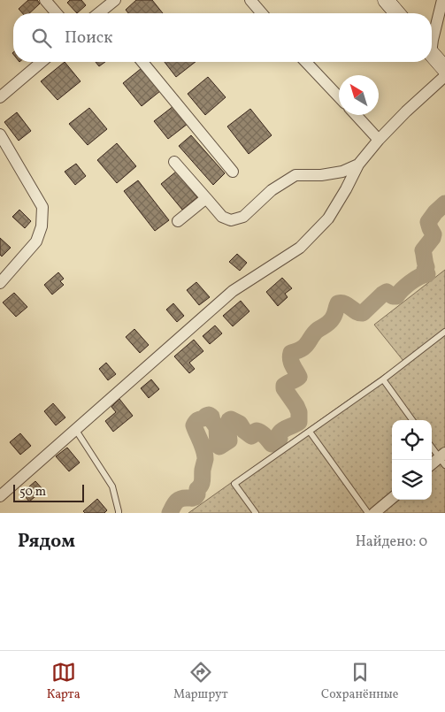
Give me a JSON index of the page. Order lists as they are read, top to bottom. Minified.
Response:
{"scale_bar":"50 m","north":"top left","page":{"search":"Поиск","scale":"50 m","heading":["Рядом","Найдено: 0"],"nav":["Карта","Маршрут","Сохранённые"]}}
